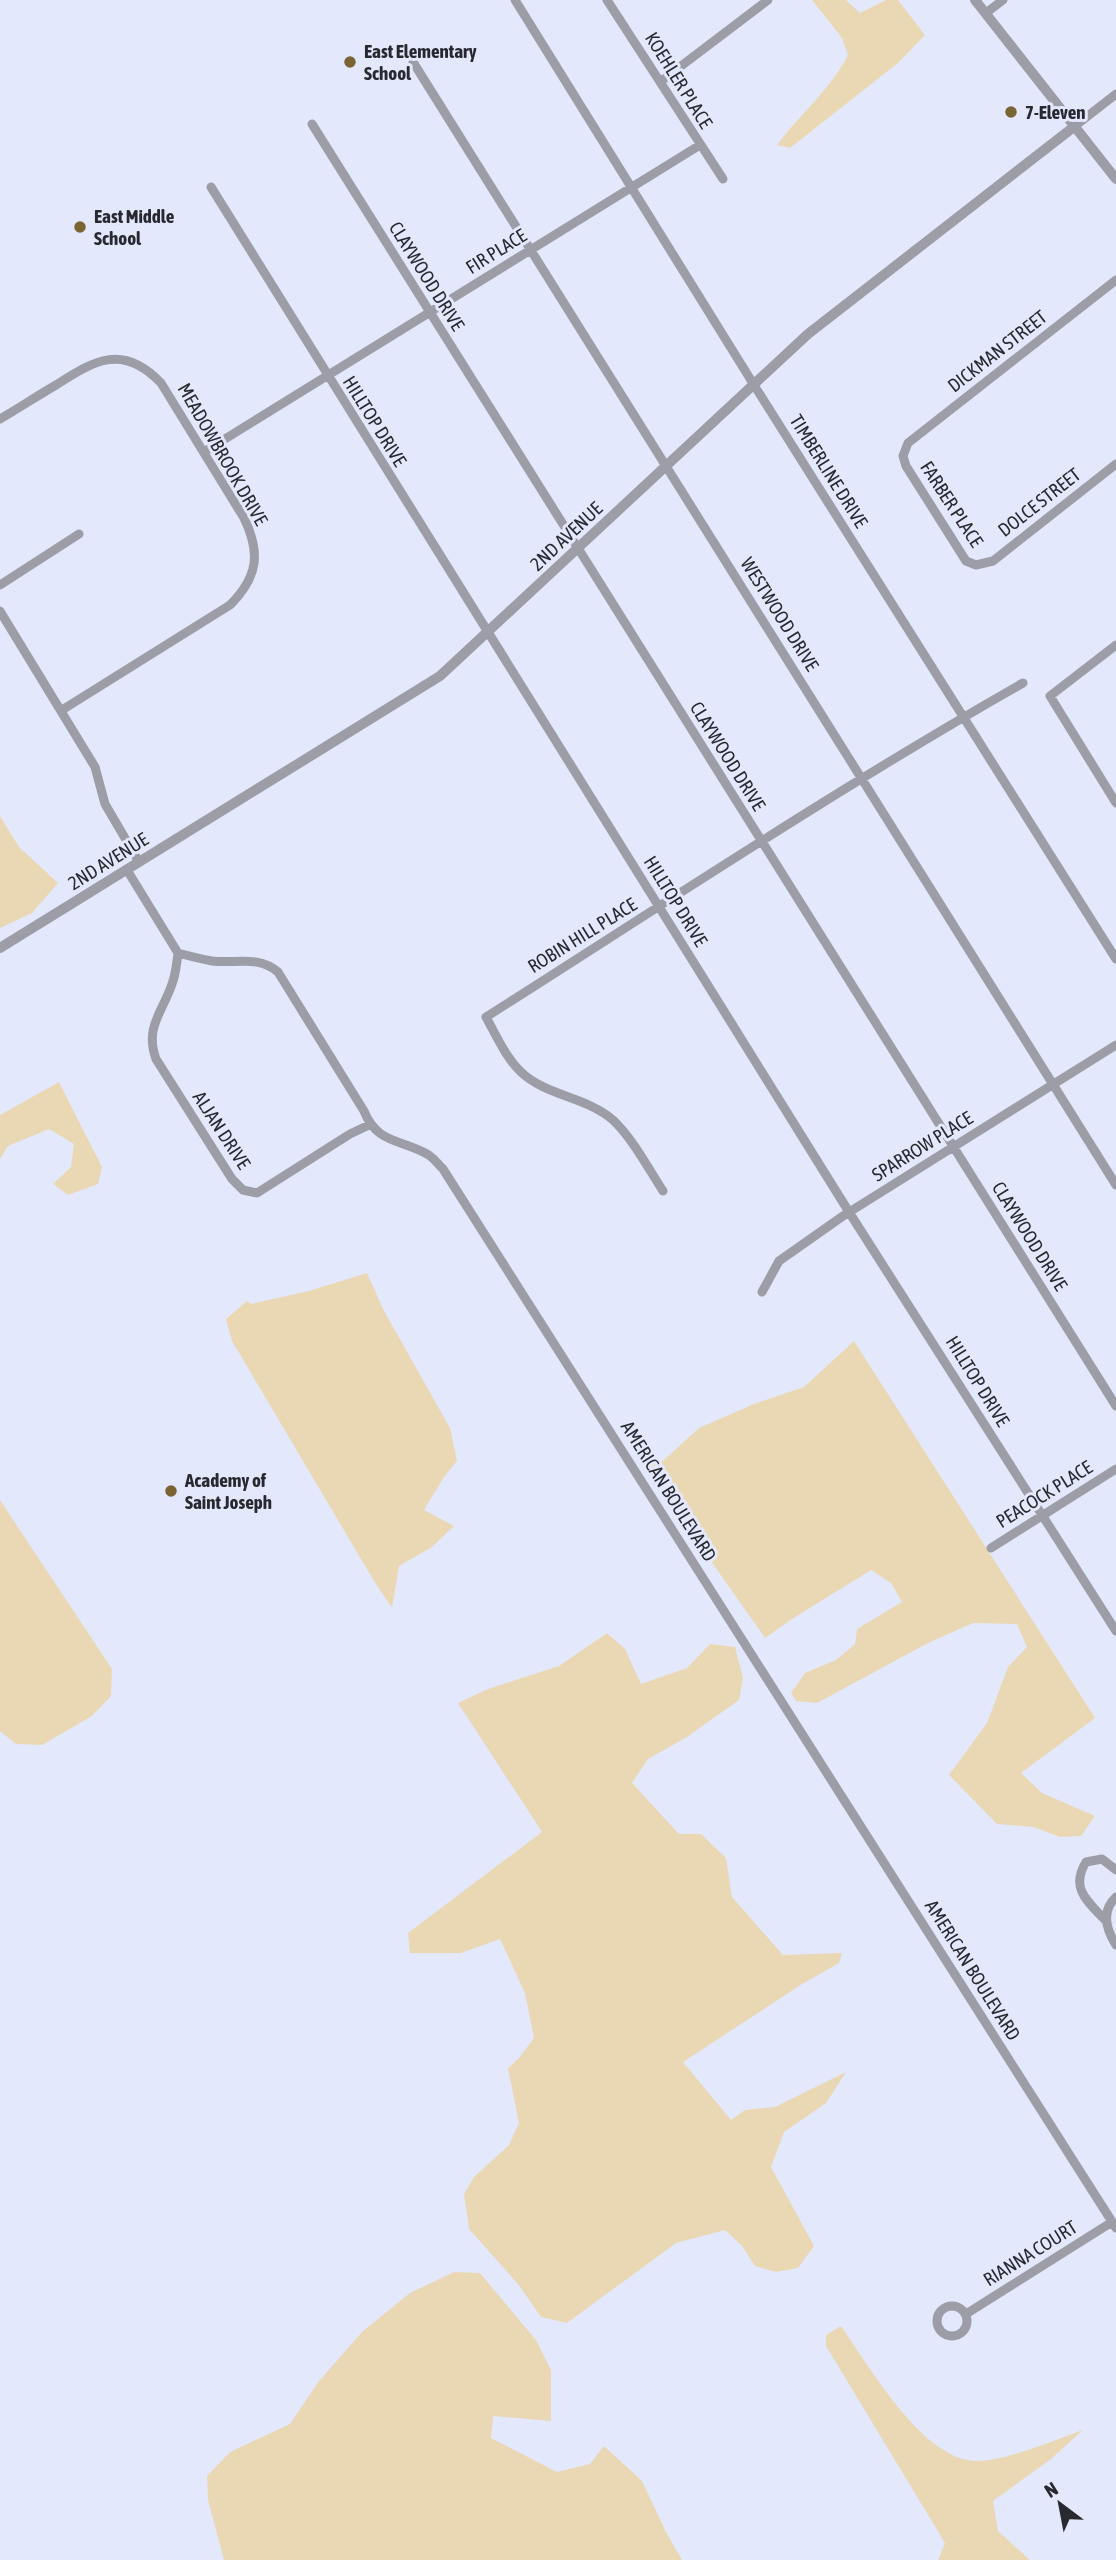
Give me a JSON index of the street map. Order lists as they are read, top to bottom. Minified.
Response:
{"streets":{"street":["KOEHLER PLACE","FIR PLACE","CLAYWOOD DRIVE","DICKMAN STREET","HILLTOP DRIVE","MEADOWBROOK DRIVE","TIMBERLINE DRIVE","DOLCE STREET","FARBER PLACE","2ND AVENUE","WESTWOOD DRIVE","ROBIN HILL PLACE","ALJAN DRIVE","SPARROW PLACE","AMERICAN BOULEVARD","PEACOCK PLACE","RIANNA COURT"]},"crossings":[["KOEHLER PLACE","FIR PLACE"],["FIR PLACE","CLAYWOOD DRIVE"],["FIR PLACE","HILLTOP DRIVE"],["FIR PLACE","MEADOWBROOK DRIVE"],["FIR PLACE","TIMBERLINE DRIVE"],["FIR PLACE","WESTWOOD DRIVE"],["CLAYWOOD DRIVE","2ND AVENUE"],["CLAYWOOD DRIVE","ROBIN HILL PLACE"],["CLAYWOOD DRIVE","SPARROW PLACE"],["DICKMAN STREET","FARBER PLACE"],["HILLTOP DRIVE","2ND AVENUE"],["HILLTOP DRIVE","ROBIN HILL PLACE"],["HILLTOP DRIVE","SPARROW PLACE"],["HILLTOP DRIVE","PEACOCK PLACE"],["TIMBERLINE DRIVE","2ND AVENUE"],["TIMBERLINE DRIVE","ROBIN HILL PLACE"],["DOLCE STREET","FARBER PLACE"],["2ND AVENUE","WESTWOOD DRIVE"],["WESTWOOD DRIVE","ROBIN HILL PLACE"],["WESTWOOD DRIVE","SPARROW PLACE"],["ALJAN DRIVE","AMERICAN BOULEVARD"],["AMERICAN BOULEVARD","RIANNA COURT"]],"places":["East Elementary School","7-Eleven","East Middle School","Academy of Saint Joseph"],"north":"top left"}
